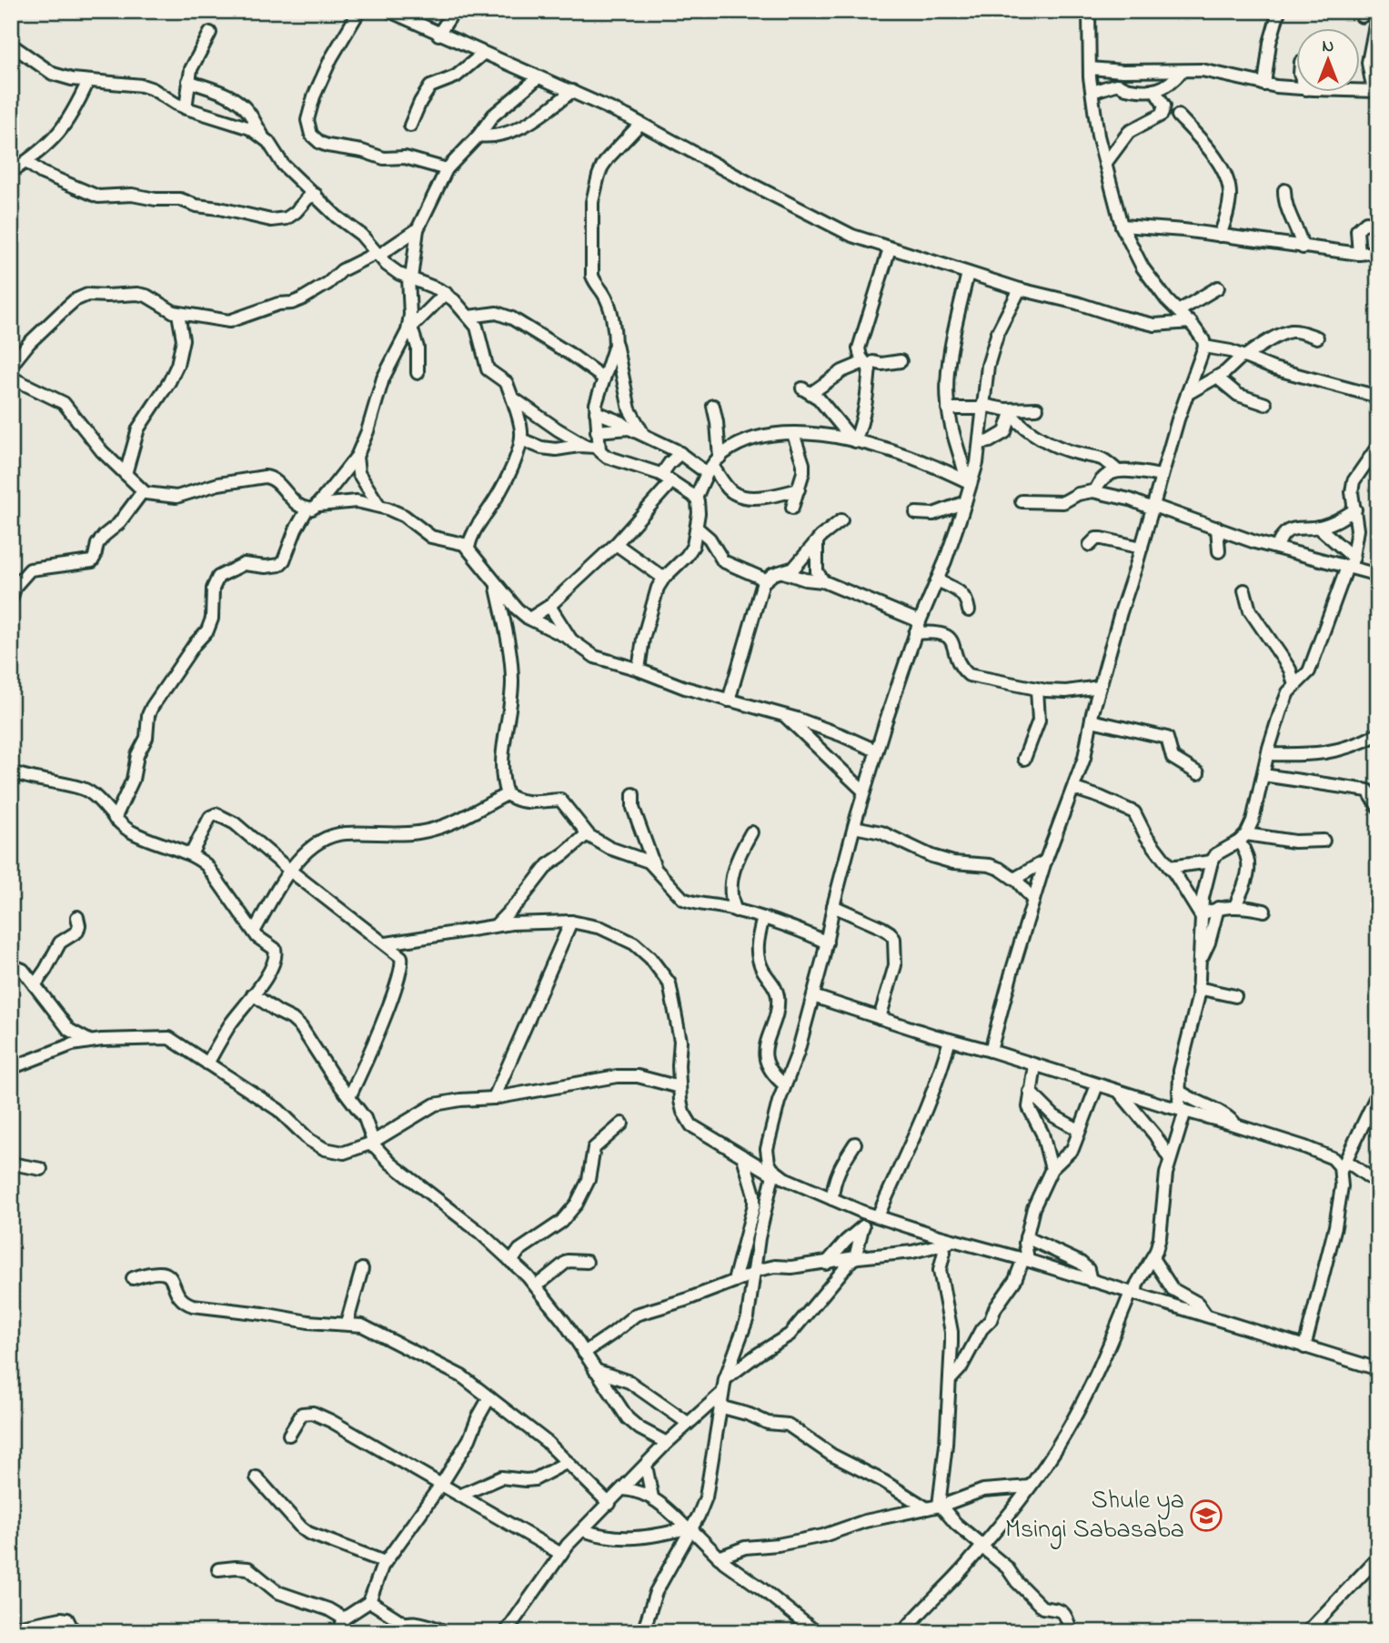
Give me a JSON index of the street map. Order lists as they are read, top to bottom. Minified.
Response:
{"places":{"school or university":["Shule ya Msingi Sabasaba"]},"north":"top"}
